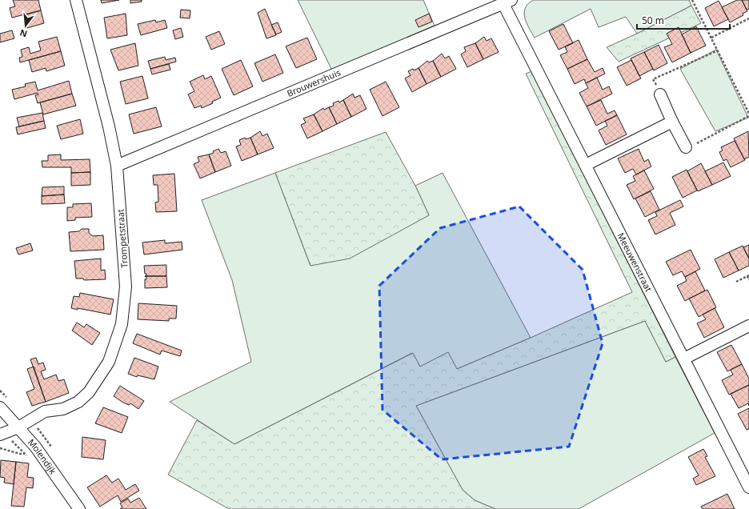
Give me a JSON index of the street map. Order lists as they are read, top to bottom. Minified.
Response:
{"streets":{"street":["Brouwershuis","Trompetstraat","Meeuwenstraat","Molendijk"]},"crossings":[["Brouwershuis","Trompetstraat"],["Brouwershuis","Meeuwenstraat"],["Trompetstraat","Molendijk"]],"scale_bar":"50 m","north":"bottom"}
